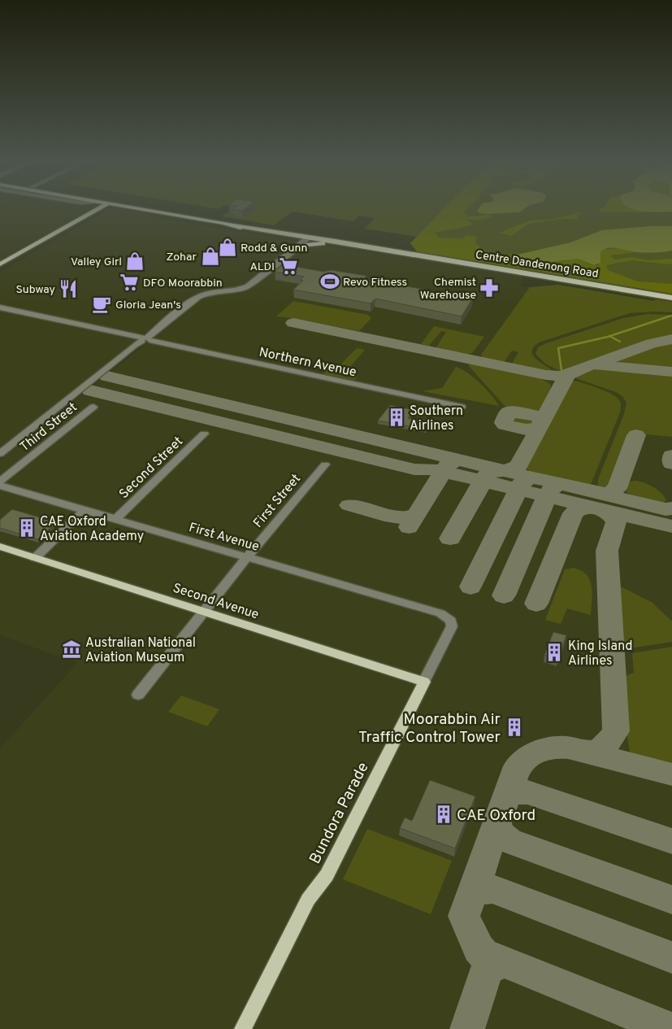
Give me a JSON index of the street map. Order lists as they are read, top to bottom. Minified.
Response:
{"streets":{"main road":["Centre Dandenong Road","Second Avenue","Bundora Parade"],"street":["Northern Avenue","Third Street","Second Street","First Street","First Avenue"]},"crossings":[["Second Street","First Avenue"],["First Street","First Avenue"],["First Street","Second Avenue"],["First Avenue","Bundora Parade"],["Second Avenue","Bundora Parade"]],"places":{"shop":["Rodd & Gunn","Zohar","Valley Girl"],"supermarket":["ALDI","DFO Moorabbin"],"sports":["Revo Fitness"],"pharmacy":["Chemist Warehouse"],"restaurant":["Subway"],"cafe":["Gloria Jean's"],"building":["Southern Airlines","CAE Oxford Aviation Academy","King Island Airlines","Moorabbin Air Traffic Control Tower","CAE Oxford"],"museum":["Australian National Aviation Museum"]}}
